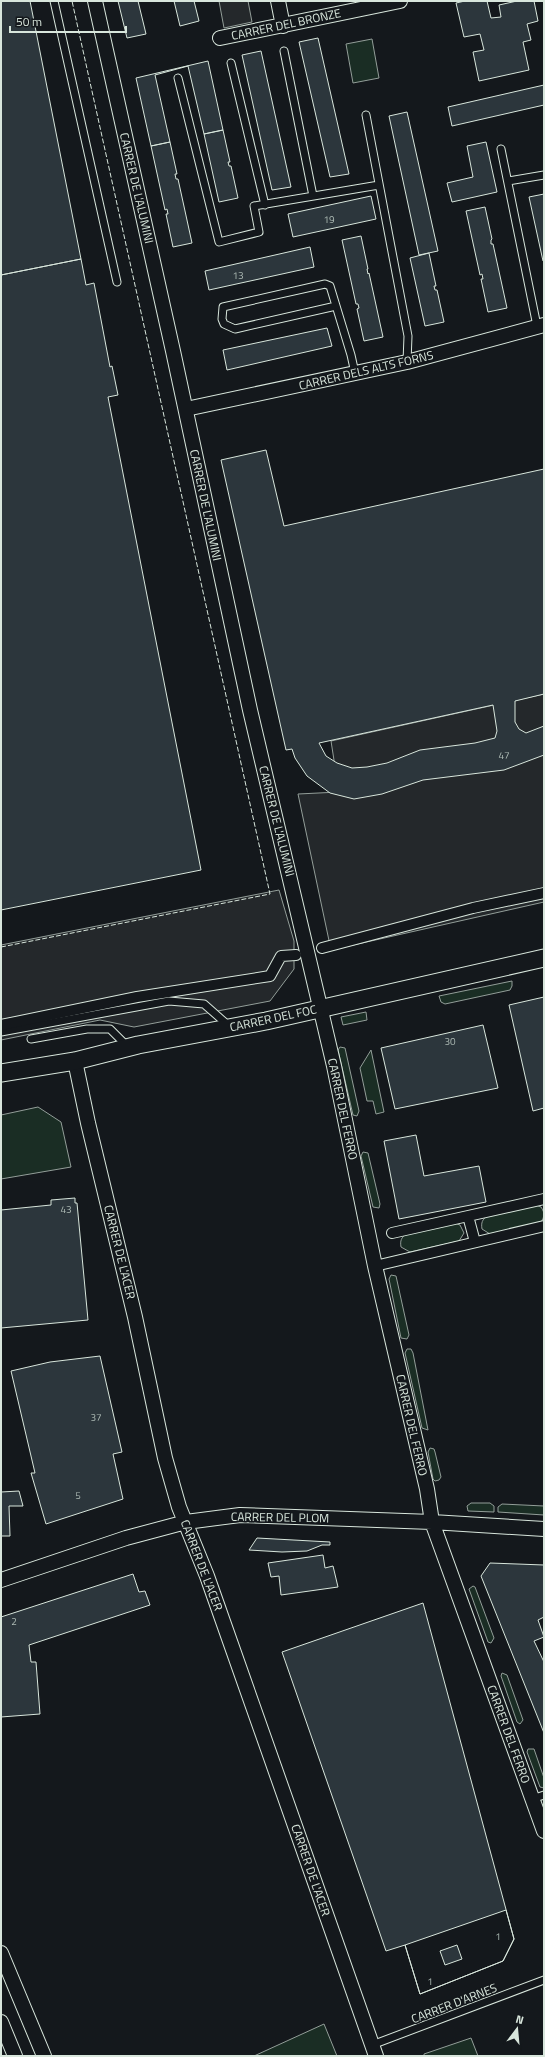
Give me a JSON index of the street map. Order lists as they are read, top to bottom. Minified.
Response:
{"streets":{"street":["CARRER DEL BRONZE","CARRER DE L'ALUMINI","CARRER DELS ALTS FORNS","CARRER DEL FOC","CARRER DEL FERRO","CARRER DE L'ACER","CARRER DEL PLOM"],"lane":["CARRER D'ARNES"]},"crossings":[["CARRER DE L'ALUMINI","CARRER DELS ALTS FORNS"],["CARRER DE L'ALUMINI","CARRER DEL FOC"],["CARRER DE L'ALUMINI","CARRER DEL FERRO"],["CARRER DEL FOC","CARRER DEL FERRO"],["CARRER DEL FOC","CARRER DE L'ACER"],["CARRER DEL FERRO","CARRER DEL PLOM"],["CARRER DE L'ACER","CARRER DEL PLOM"],["CARRER DE L'ACER","CARRER D'ARNES"]],"house_numbers":["19","13","47","30","43","37","5","2","1","1"],"scale_bar":"50 m","north":"top"}
